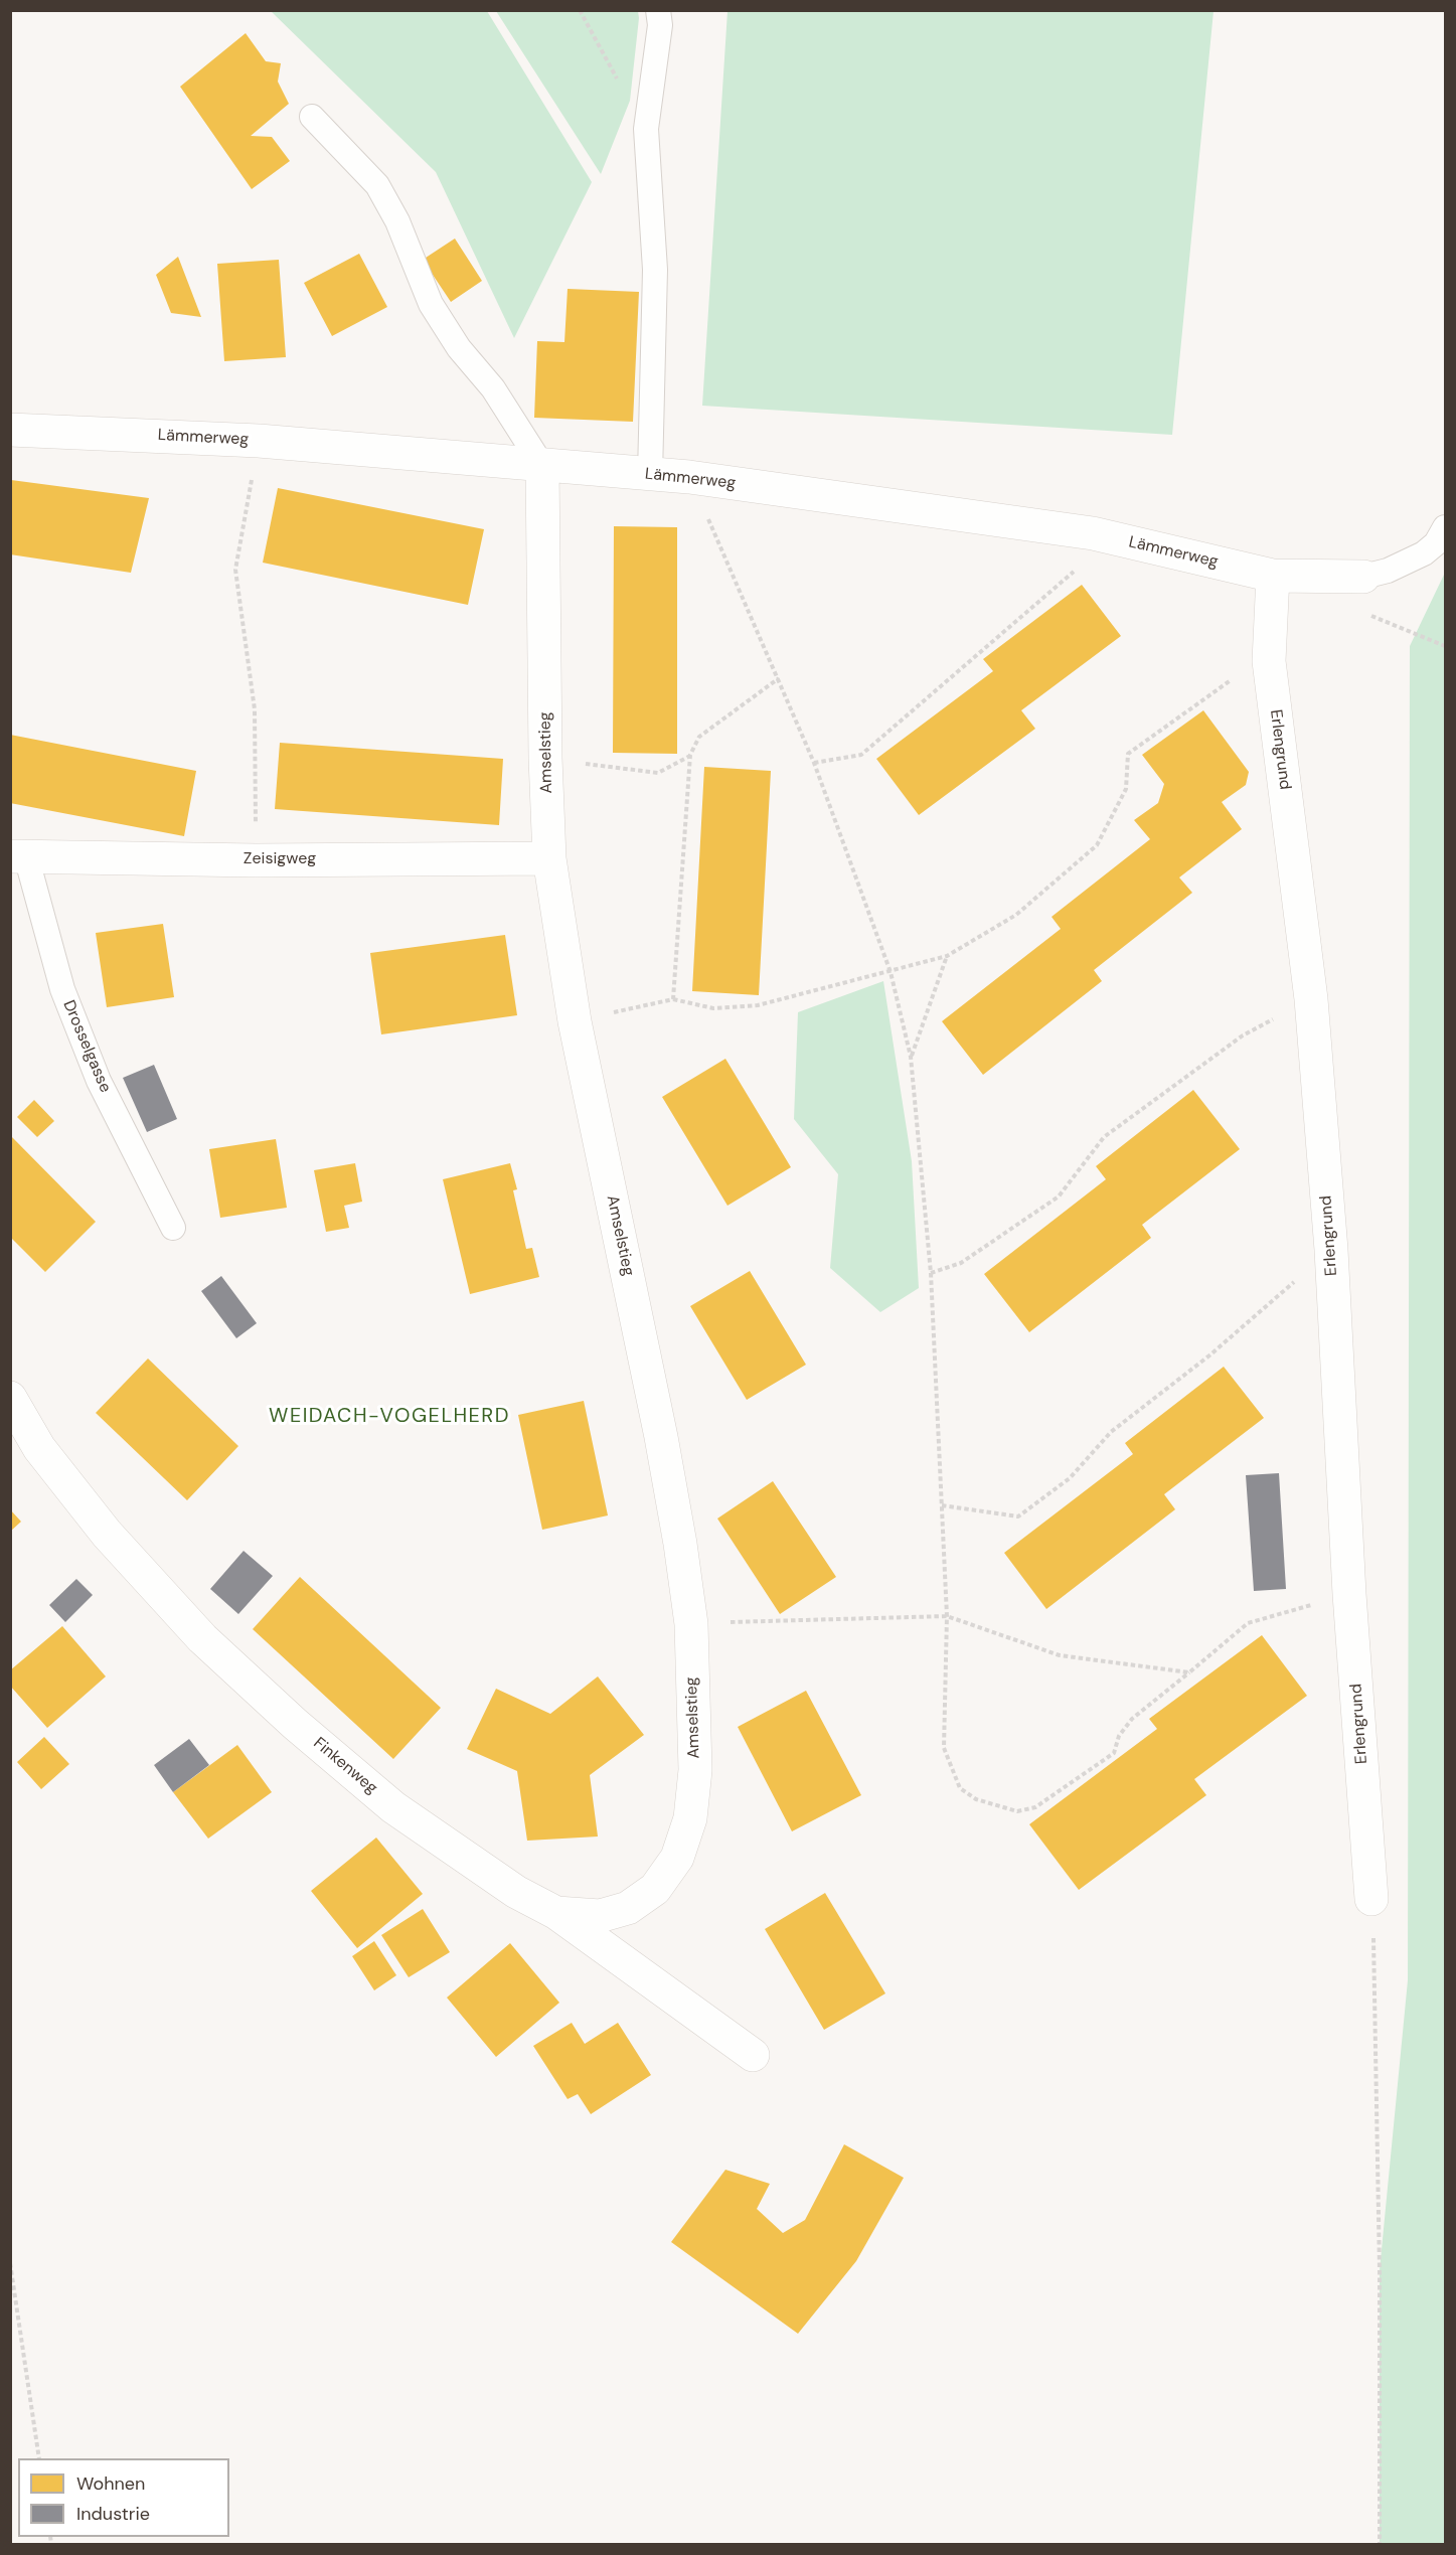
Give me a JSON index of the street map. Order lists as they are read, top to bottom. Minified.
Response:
{"streets":{"street":["Lämmerweg","Erlengrund","Amselstieg","Zeisigweg","Finkenweg"],"lane":["Drosselgasse"]},"crossings":[["Lämmerweg","Erlengrund"],["Lämmerweg","Amselstieg"],["Amselstieg","Zeisigweg"],["Amselstieg","Finkenweg"],["Zeisigweg","Drosselgasse"]],"districts":["WEIDACH-VOGELHERD"],"legend":["Wohnen","Industrie"]}
